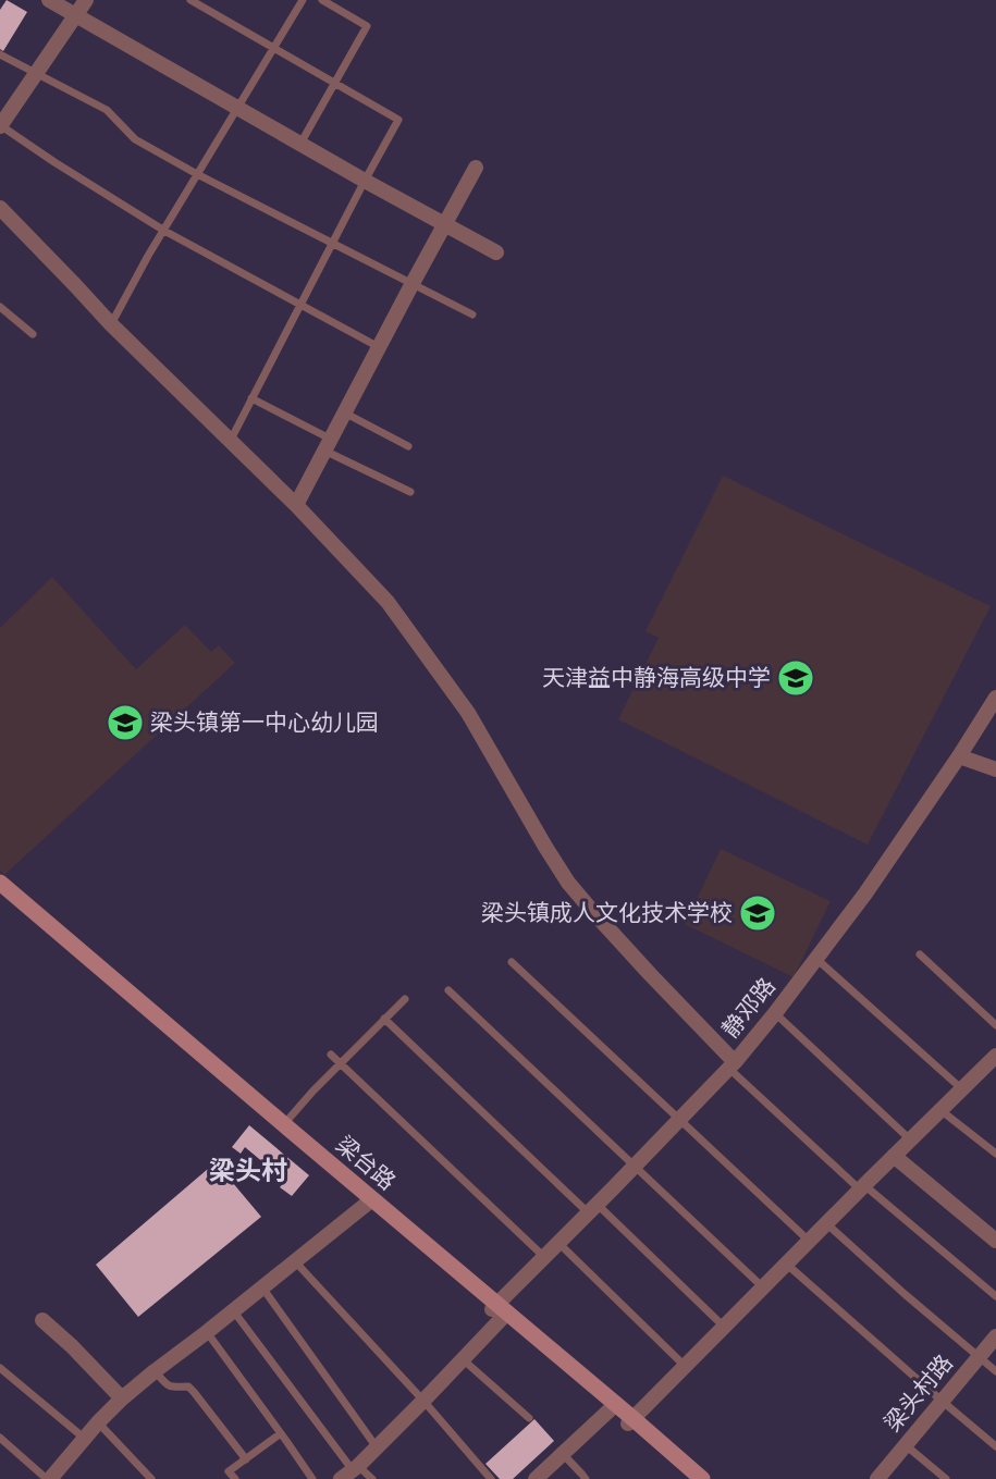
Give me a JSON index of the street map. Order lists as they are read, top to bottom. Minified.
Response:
{"streets":{"main road":["梁台路"],"street":["静邓路","梁头村路"]},"crossings":[["静邓路","梁台路"]],"districts":["梁头村"],"places":{"school or university":["天津益中静海高级中学","梁头镇第一中心幼儿园","梁头镇成人文化技术学校"]}}
